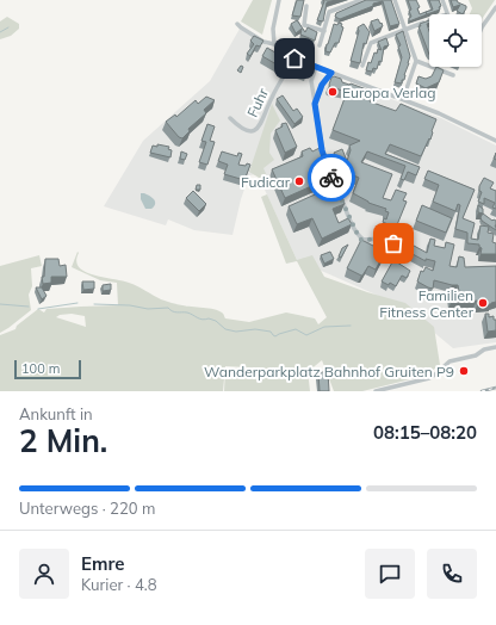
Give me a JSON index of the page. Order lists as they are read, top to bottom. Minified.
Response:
{"streets":{"street":["Fuhr"]},"places":["Europa Verlag","Fudicar","Familien Fitness Center","Wanderparkplatz Bahnhof Gruiten P9"],"scale_bar":"100 m","page":{"scale":"100 m","heading":["2 Min.","Ankunft in","08:15–08:20"],"panel":["Emre","Kurier · 4.8"],"bar":"Unterwegs · 220 m"}}
